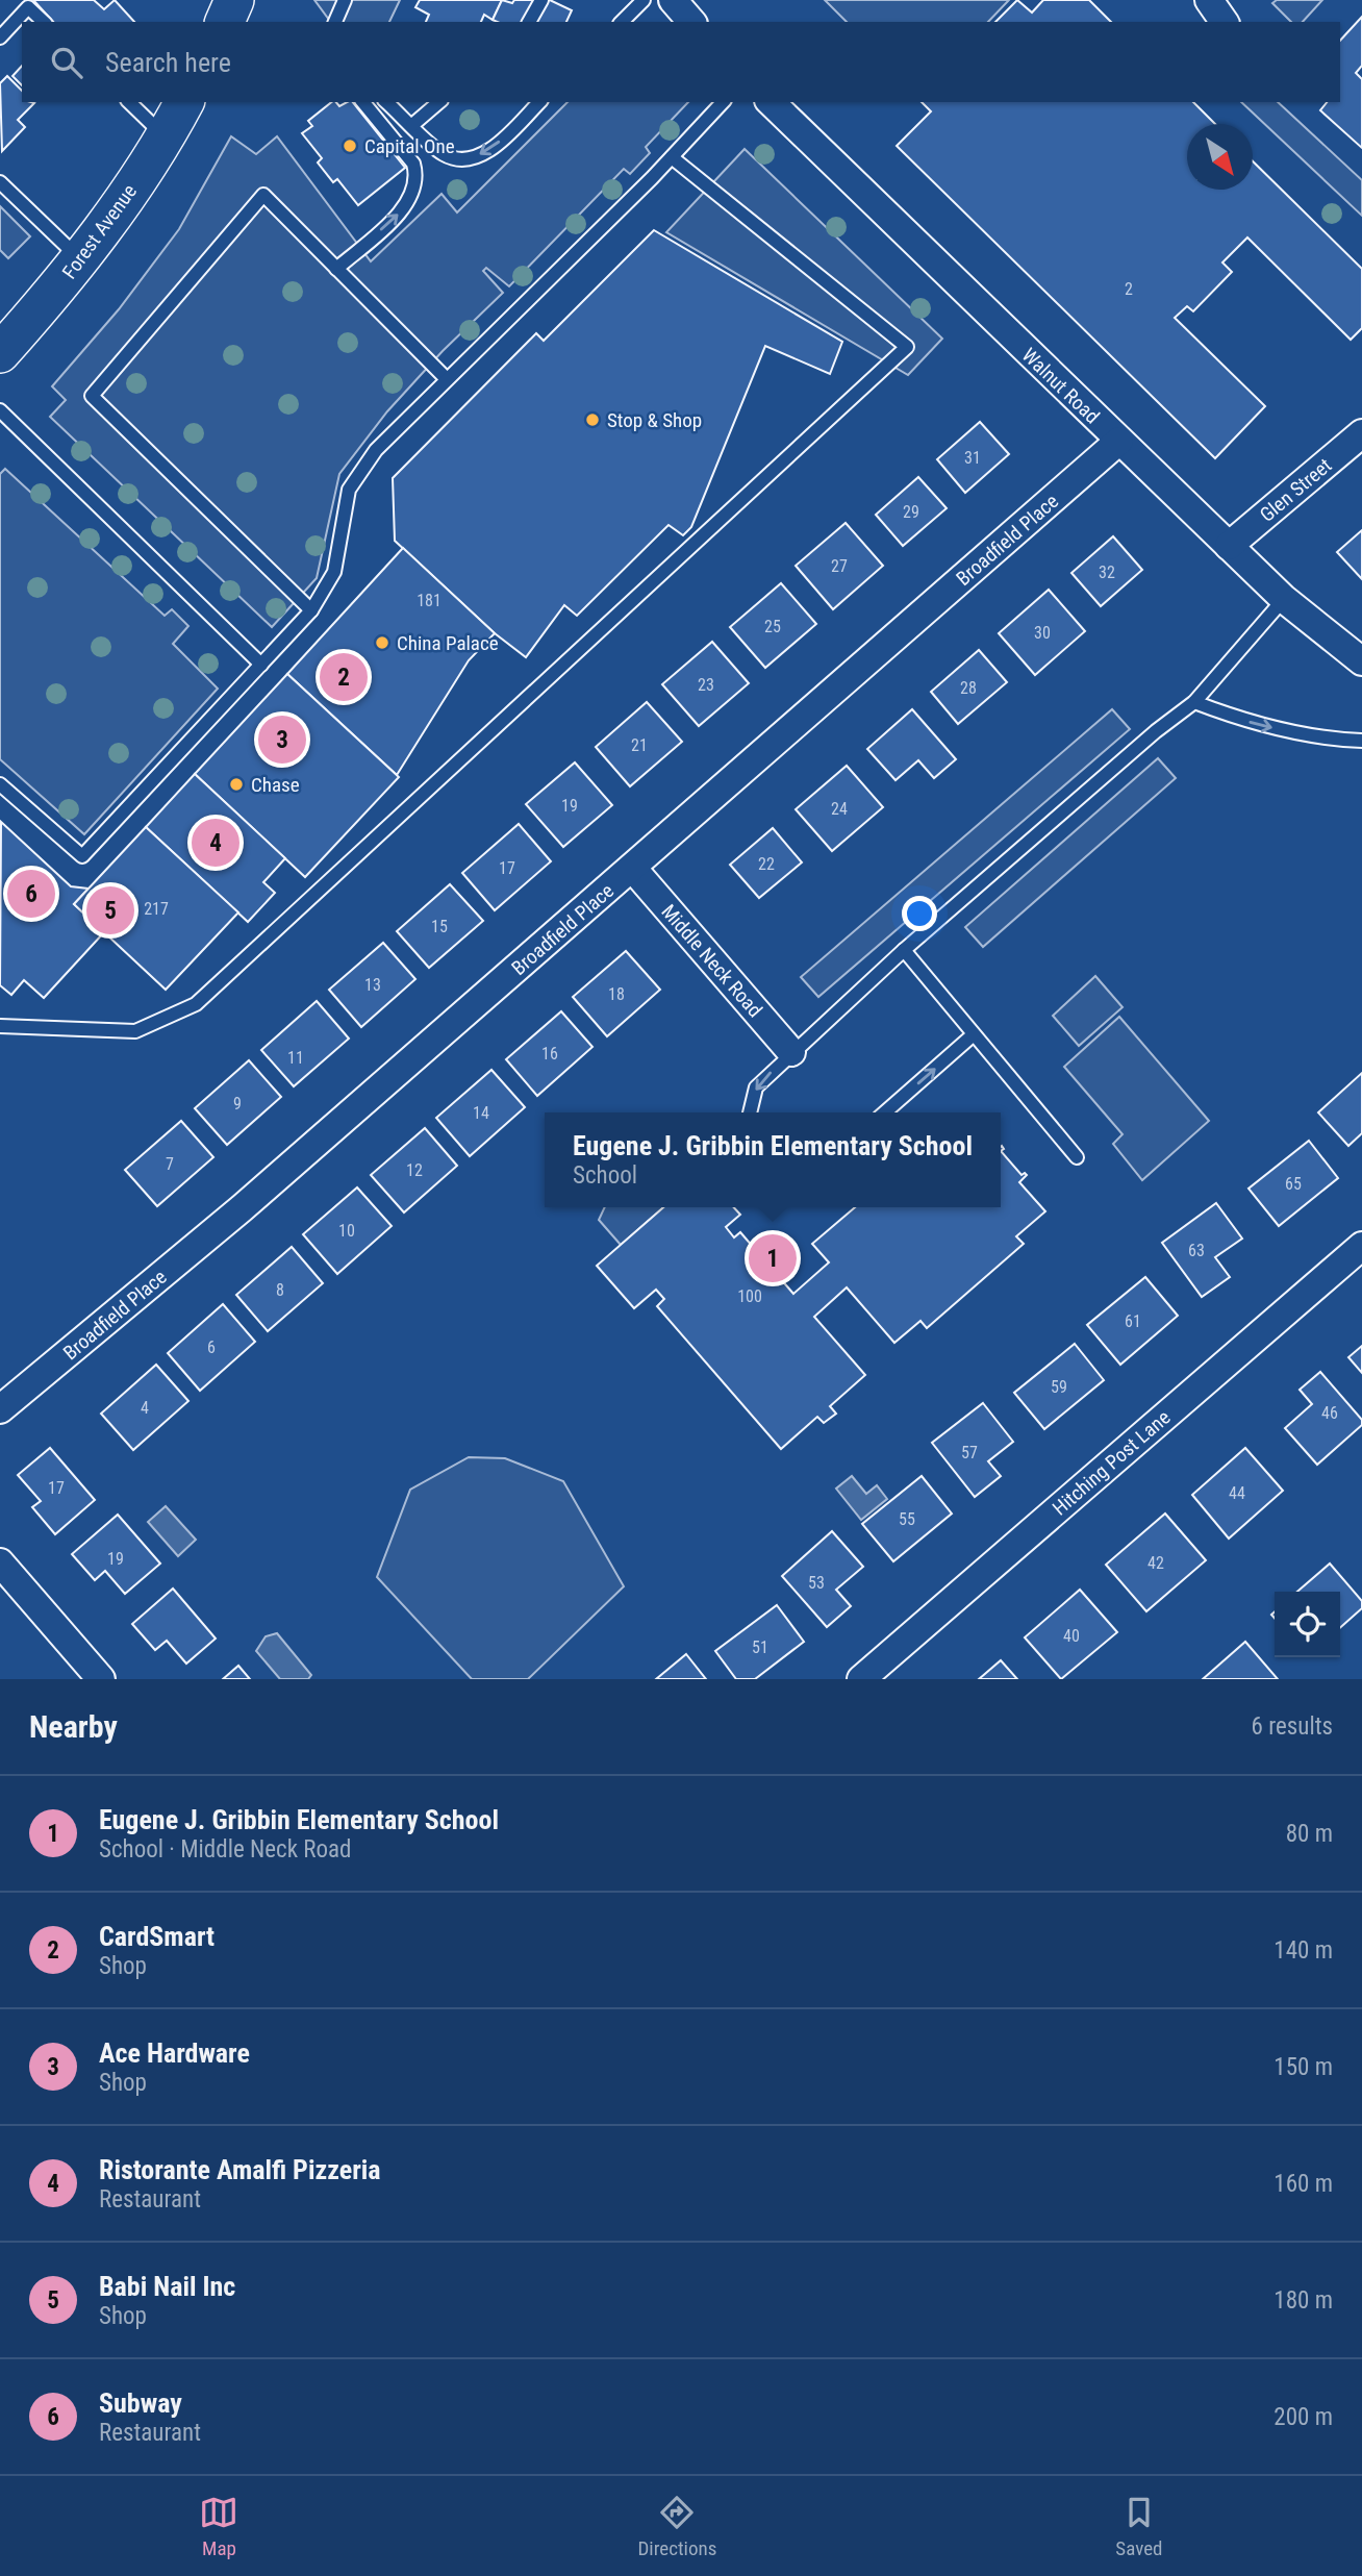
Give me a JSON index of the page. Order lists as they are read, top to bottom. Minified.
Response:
{"streets":{"main road":["Forest Avenue"],"street":["Walnut Road","Glen Street","Broadfield Place","Middle Neck Road","Hitching Post Lane"]},"crossings":[["Walnut Road","Glen Street"],["Walnut Road","Broadfield Place"],["Broadfield Place","Middle Neck Road"]],"places":["Capital One","Stop & Shop","China Palace","Chase"],"house_numbers":["2","31","29","27","32","181","25","30","23","28","21","19","24","22","17","217","15","13","18","16","11","9","14","7","12","65","10","63","8","100","61","6","59","4","46","57","17","44","55","19","42","53","40","51"],"north":"bottom right","page":{"search":"Search here","pins":["2","3","4","6","5","1"],"popup":["Eugene J. Gribbin Elementary School","School"],"heading":["Nearby","6 results"],"list":[{"mark":"1","name":"Eugene J. Gribbin Elementary School","note":"School · Middle Neck Road","value":"80 m"},{"mark":"2","name":"CardSmart","note":"Shop","value":"140 m"},{"mark":"3","name":"Ace Hardware","note":"Shop","value":"150 m"},{"mark":"4","name":"Ristorante Amalfi Pizzeria","note":"Restaurant","value":"160 m"},{"mark":"5","name":"Babi Nail Inc","note":"Shop","value":"180 m"},{"mark":"6","name":"Subway","note":"Restaurant","value":"200 m"}],"nav":["Map","Directions","Saved"]}}
